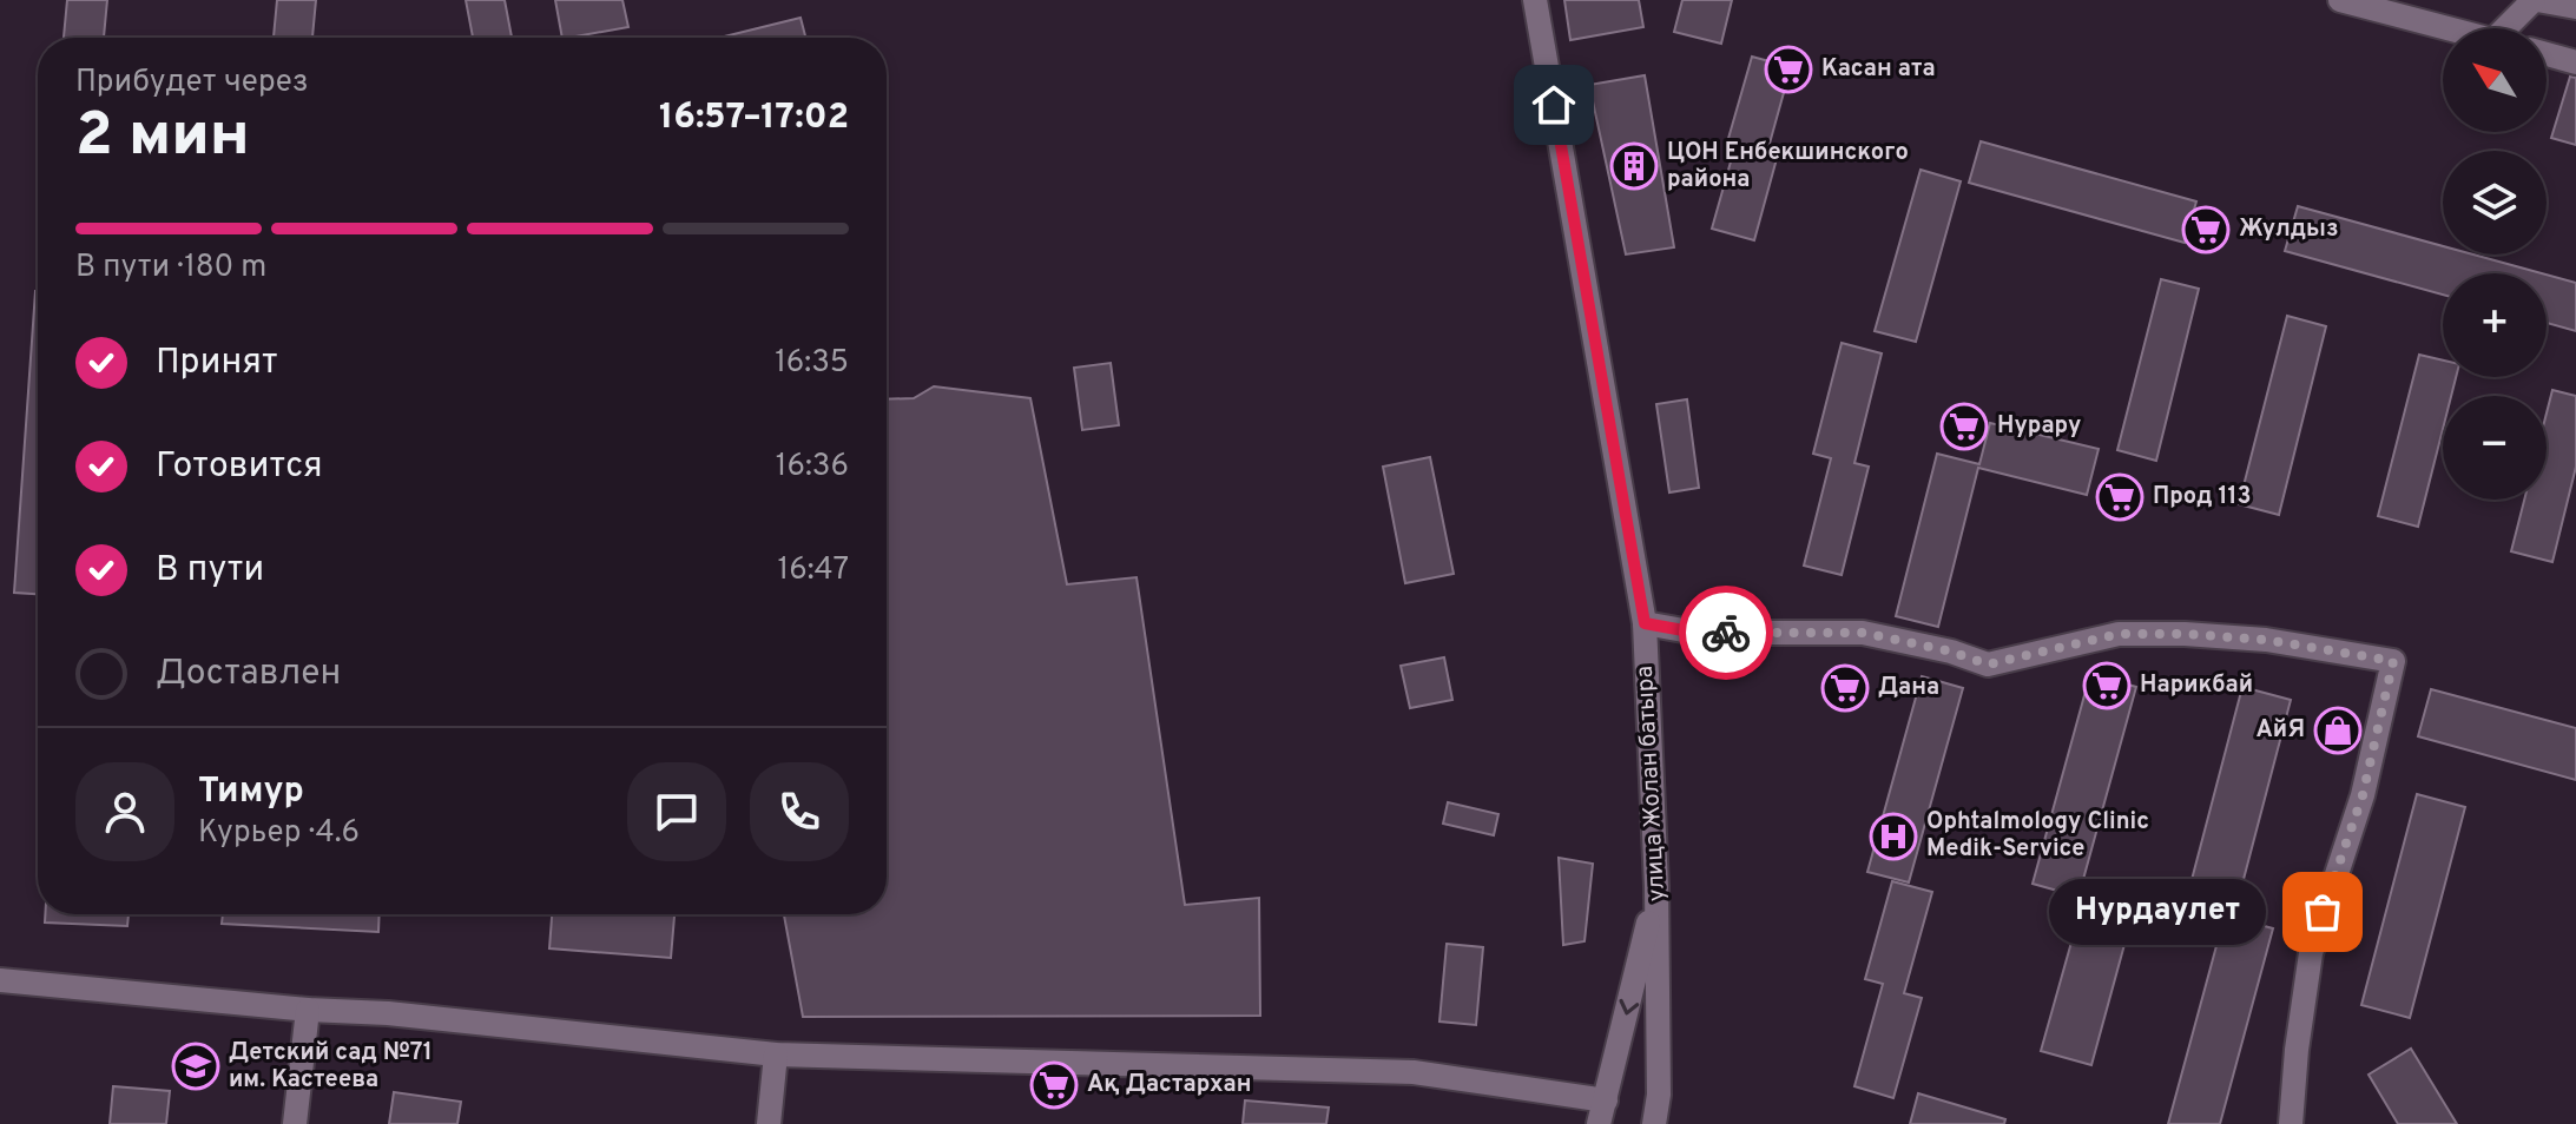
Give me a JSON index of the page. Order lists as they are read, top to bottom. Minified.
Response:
{"streets":{"street":["улица Жолан батыра"]},"places":{"supermarket":["Касан ата","Жулдыз","Нурару","Прод 113","Нарикбай","Дана","Ақ Дастархан"],"building":["ЦОН Енбекшинского района"],"shop":["АйЯ"],"hospital":["Ophtalmology Clinic Medik-Service"],"other":["Нурдаулет"],"school or university":["Детский сад №71 им. Кастеева"]},"north":"top left","page":{"map_buttons":["+","−"],"heading":["2 мин","Прибудет через","16:57–17:02"],"panel":["Тимур","Курьер · 4.6"],"bar":"В пути · 180 m","list":[["Принят","16:35"],["Готовится","16:36"],["В пути","16:47"],"Доставлен"],"bubble":"Нурдаулет"}}
